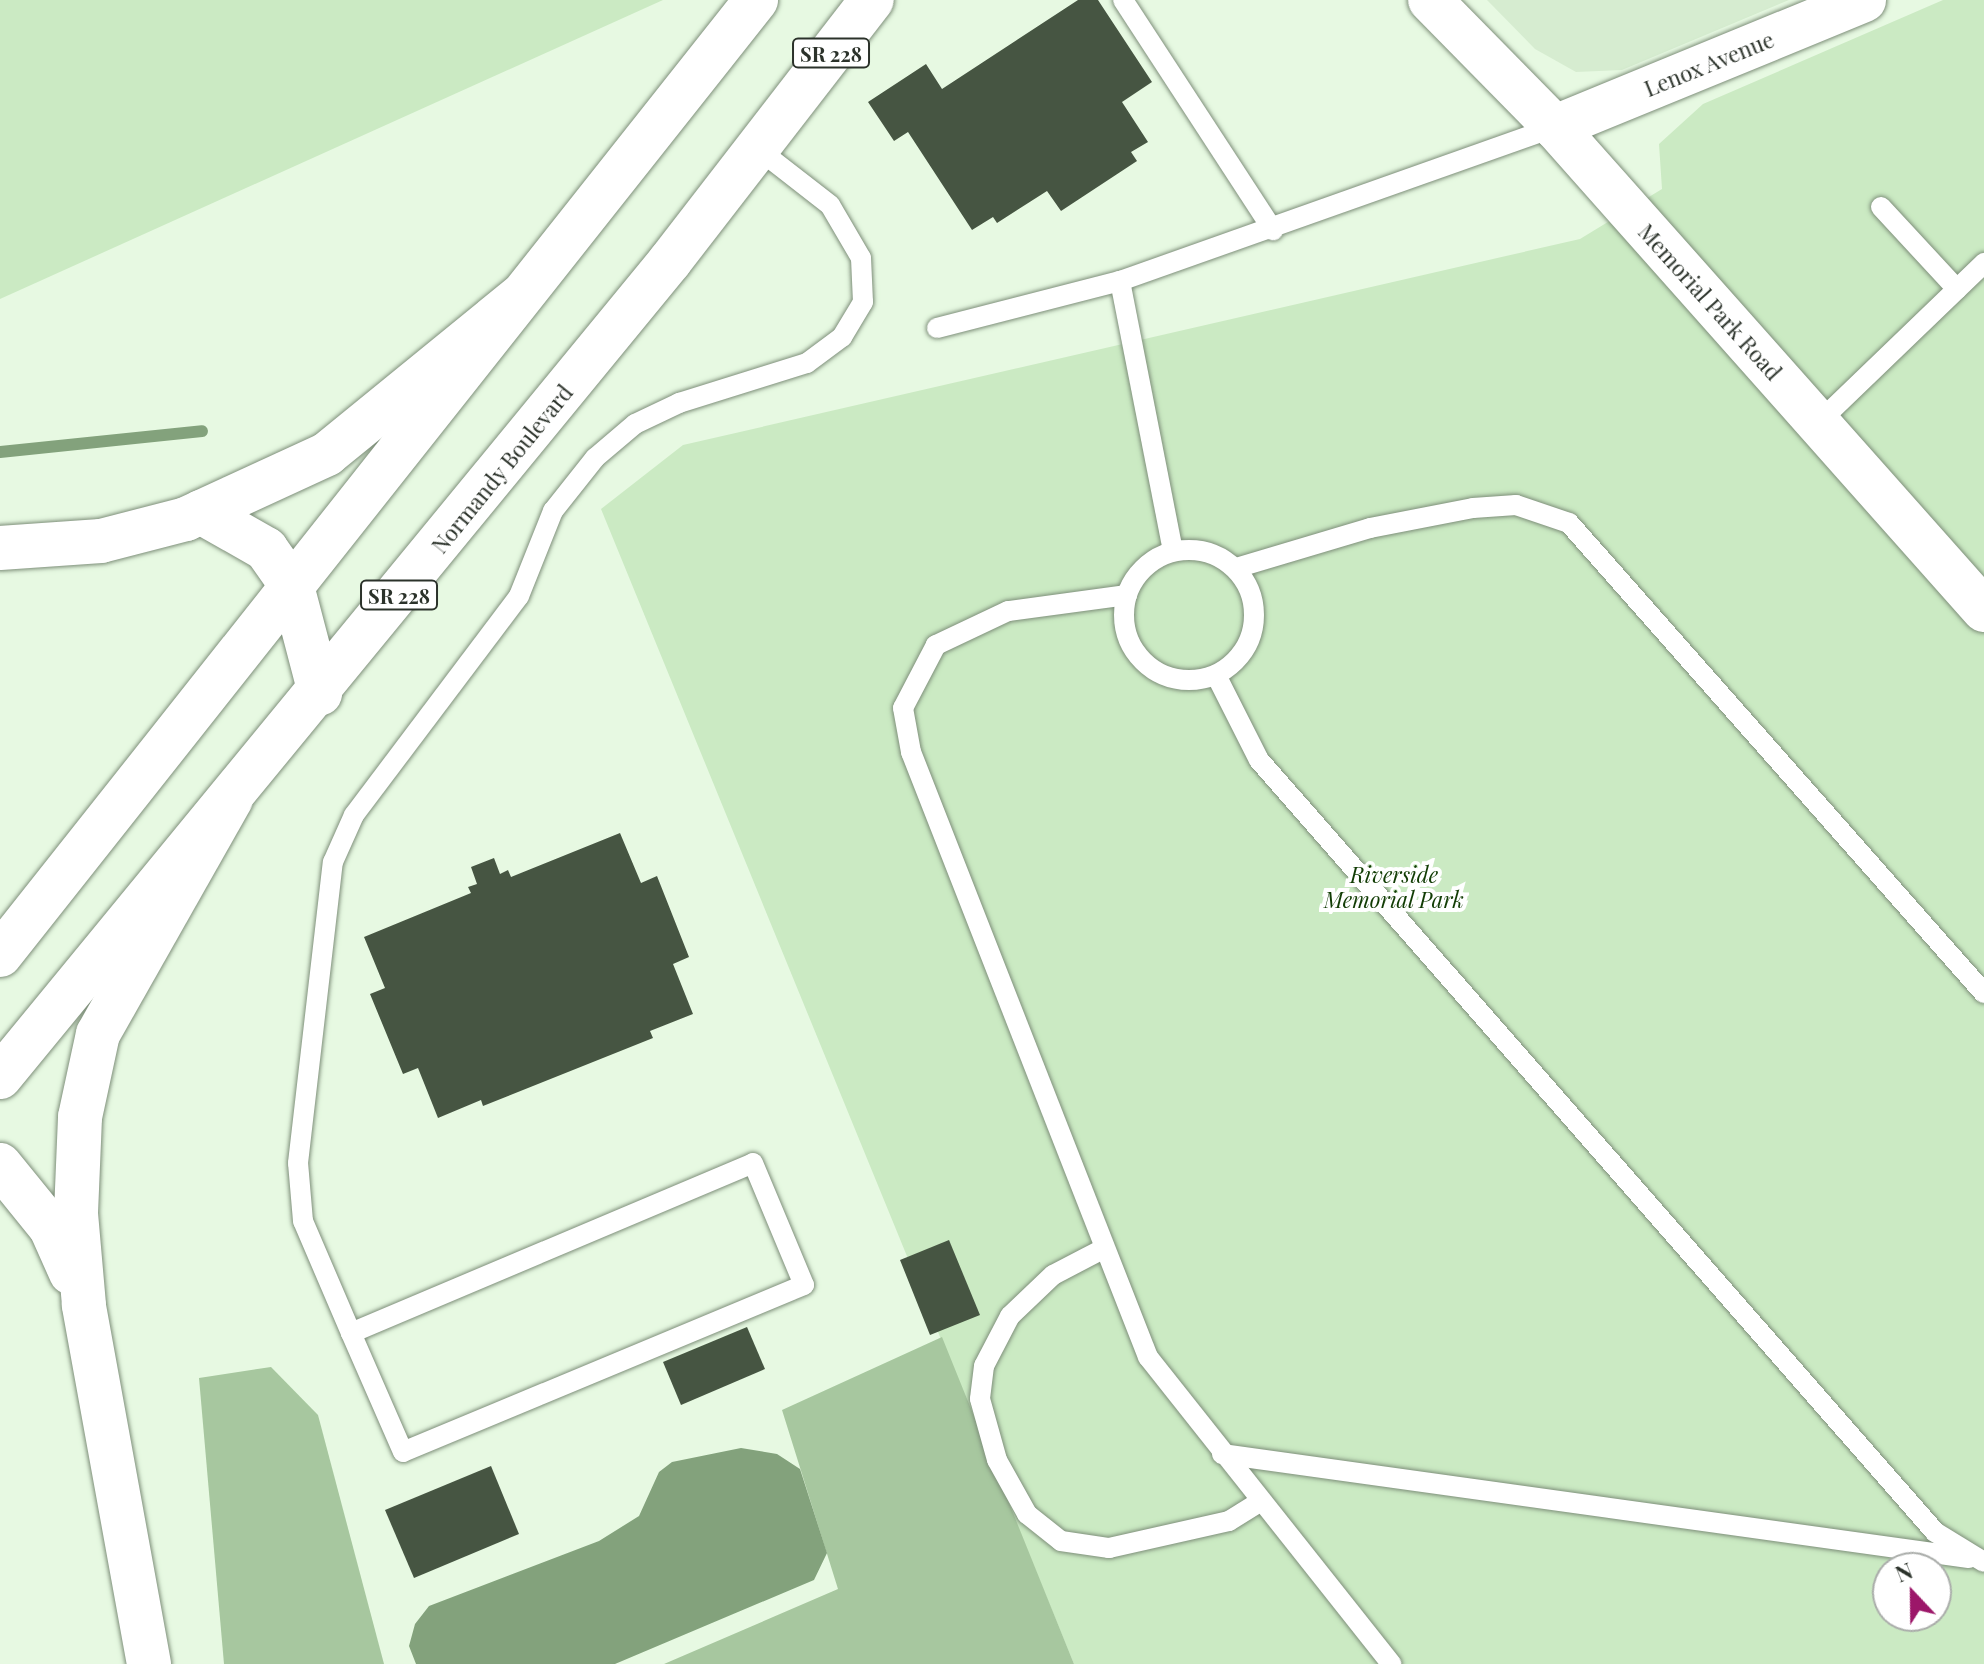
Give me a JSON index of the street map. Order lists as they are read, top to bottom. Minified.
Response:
{"streets":{"main road":["SR 228","Lenox Avenue","Memorial Park Road","Normandy Boulevard"]},"crossings":[["Lenox Avenue","Memorial Park Road"]],"parks":["Riverside Memorial Park"],"north":"top"}
